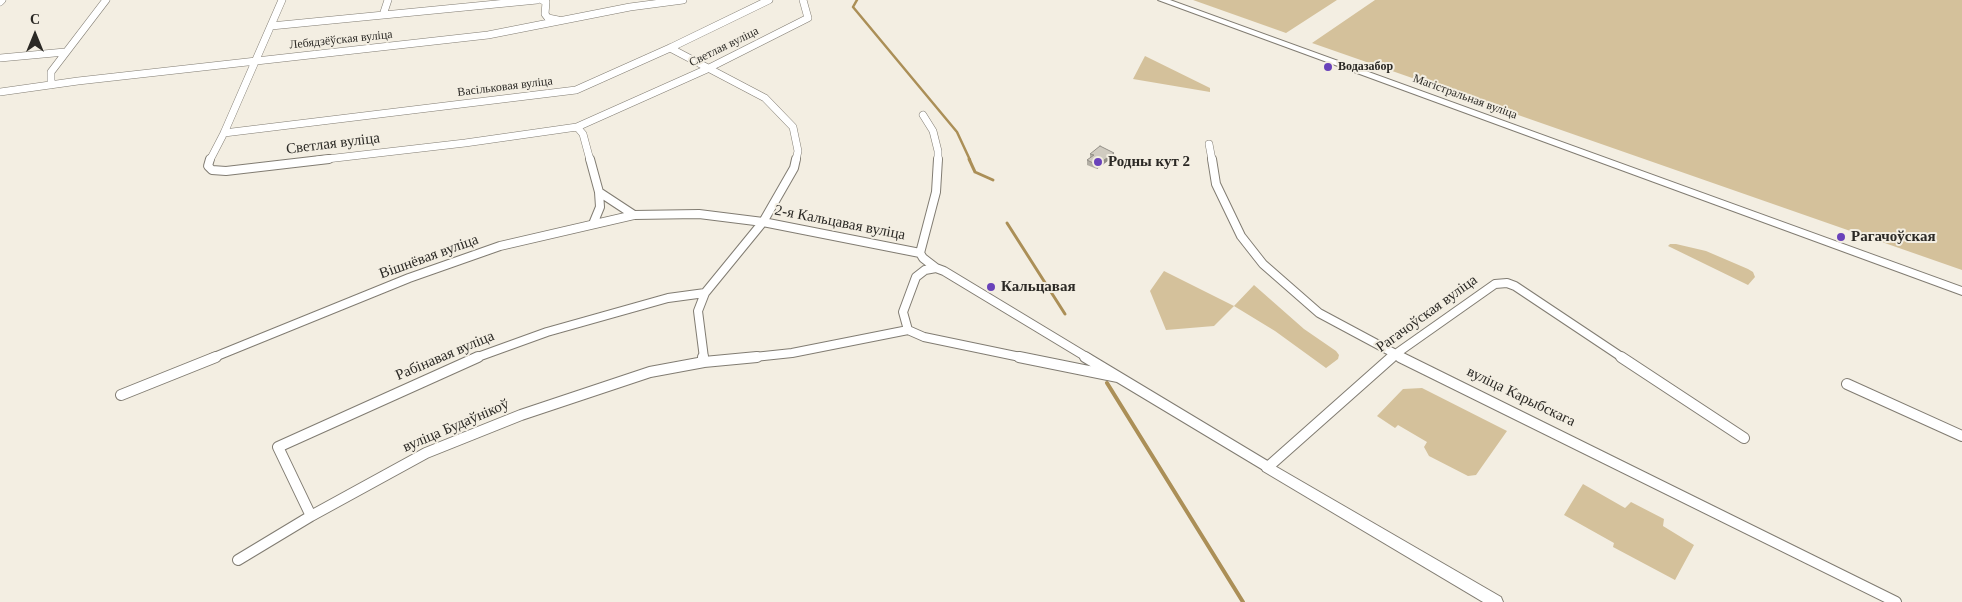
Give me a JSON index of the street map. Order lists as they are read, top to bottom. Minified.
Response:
{"streets":{"main road":["Магістральная вуліца"],"street":["Лебядзёўская вуліца","Светлая вуліца","Васільковая вуліца","2-я Кальцавая вуліца","Вішнёвая вуліца","Рагачоўская вуліца","Рабінавая вуліца","вуліца Карыбскага","вуліца Будаўнікоў"]},"crossings":[["Лебядзёўская вуліца","Светлая вуліца"],["Светлая вуліца","Васільковая вуліца"],["2-я Кальцавая вуліца","Вішнёвая вуліца"],["Рагачоўская вуліца","вуліца Карыбскага"],["Рабінавая вуліца","вуліца Будаўнікоў"]],"places":["Водазабор","Родны кут 2","Рагачоўская","Кальцавая"],"north":"top"}
